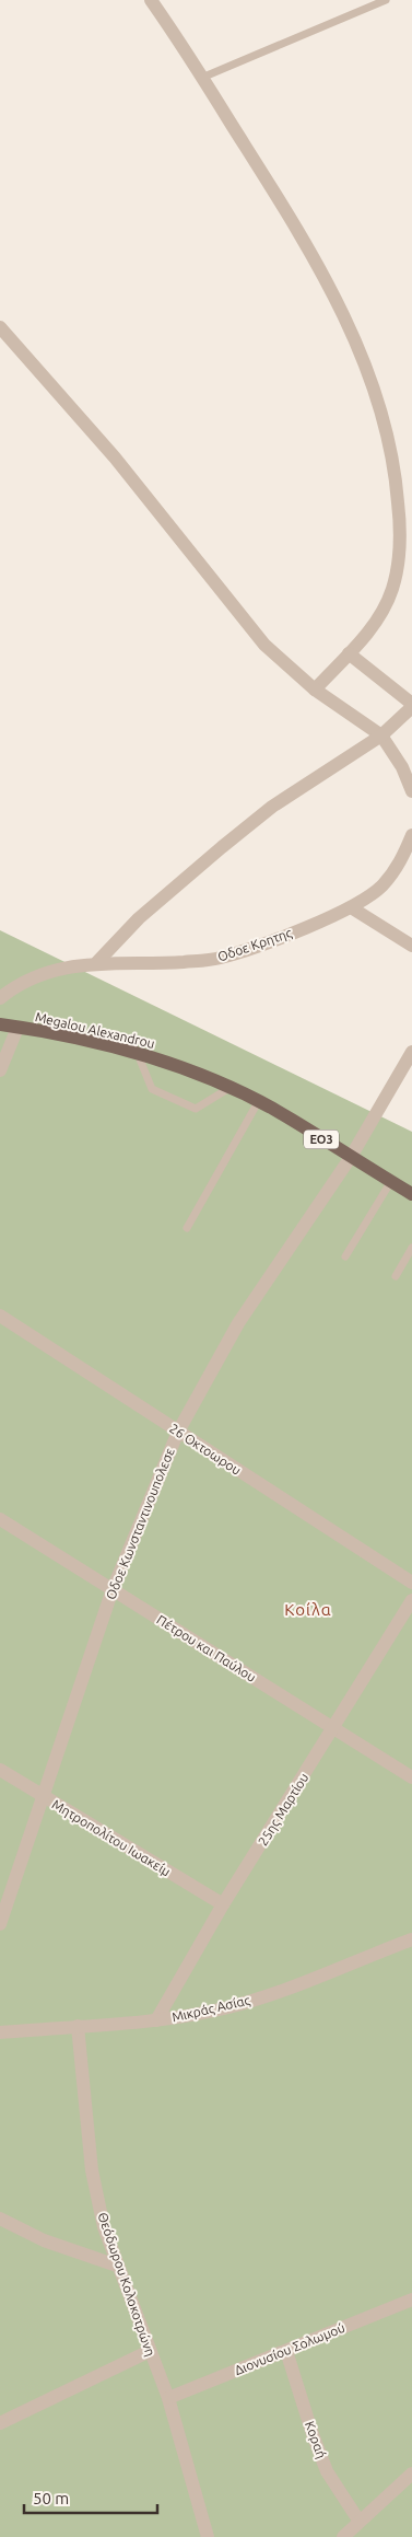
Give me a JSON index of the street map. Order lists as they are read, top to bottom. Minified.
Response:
{"streets":{"main road":["Megalou Alexandrou","ΕΟ3"],"street":["Oδοε Κρητης","26 Οκτοωρου","Oδοε Κωνσταντινουπολεσε","Πέτρου και Παύλου","25ης Μαρτίου","Μητροπολίτου Ιωακείμ","Μικράς Ασίας","Θεόδωρου Κολοκοτρώνη","Διονυσίου Σολωμού","Κοραή"]},"crossings":[["Megalou Alexandrou","Oδοε Κωνσταντινουπολεσε"],["26 Οκτοωρου","Oδοε Κωνσταντινουπολεσε"],["Oδοε Κωνσταντινουπολεσε","Πέτρου και Παύλου"],["Oδοε Κωνσταντινουπολεσε","Μητροπολίτου Ιωακείμ"],["Πέτρου και Παύλου","25ης Μαρτίου"],["25ης Μαρτίου","Μητροπολίτου Ιωακείμ"],["25ης Μαρτίου","Μικράς Ασίας"],["Μικράς Ασίας","Θεόδωρου Κολοκοτρώνη"],["Θεόδωρου Κολοκοτρώνη","Διονυσίου Σολωμού"],["Διονυσίου Σολωμού","Κοραή"]],"districts":["Κοίλα"],"scale_bar":"50 m"}
